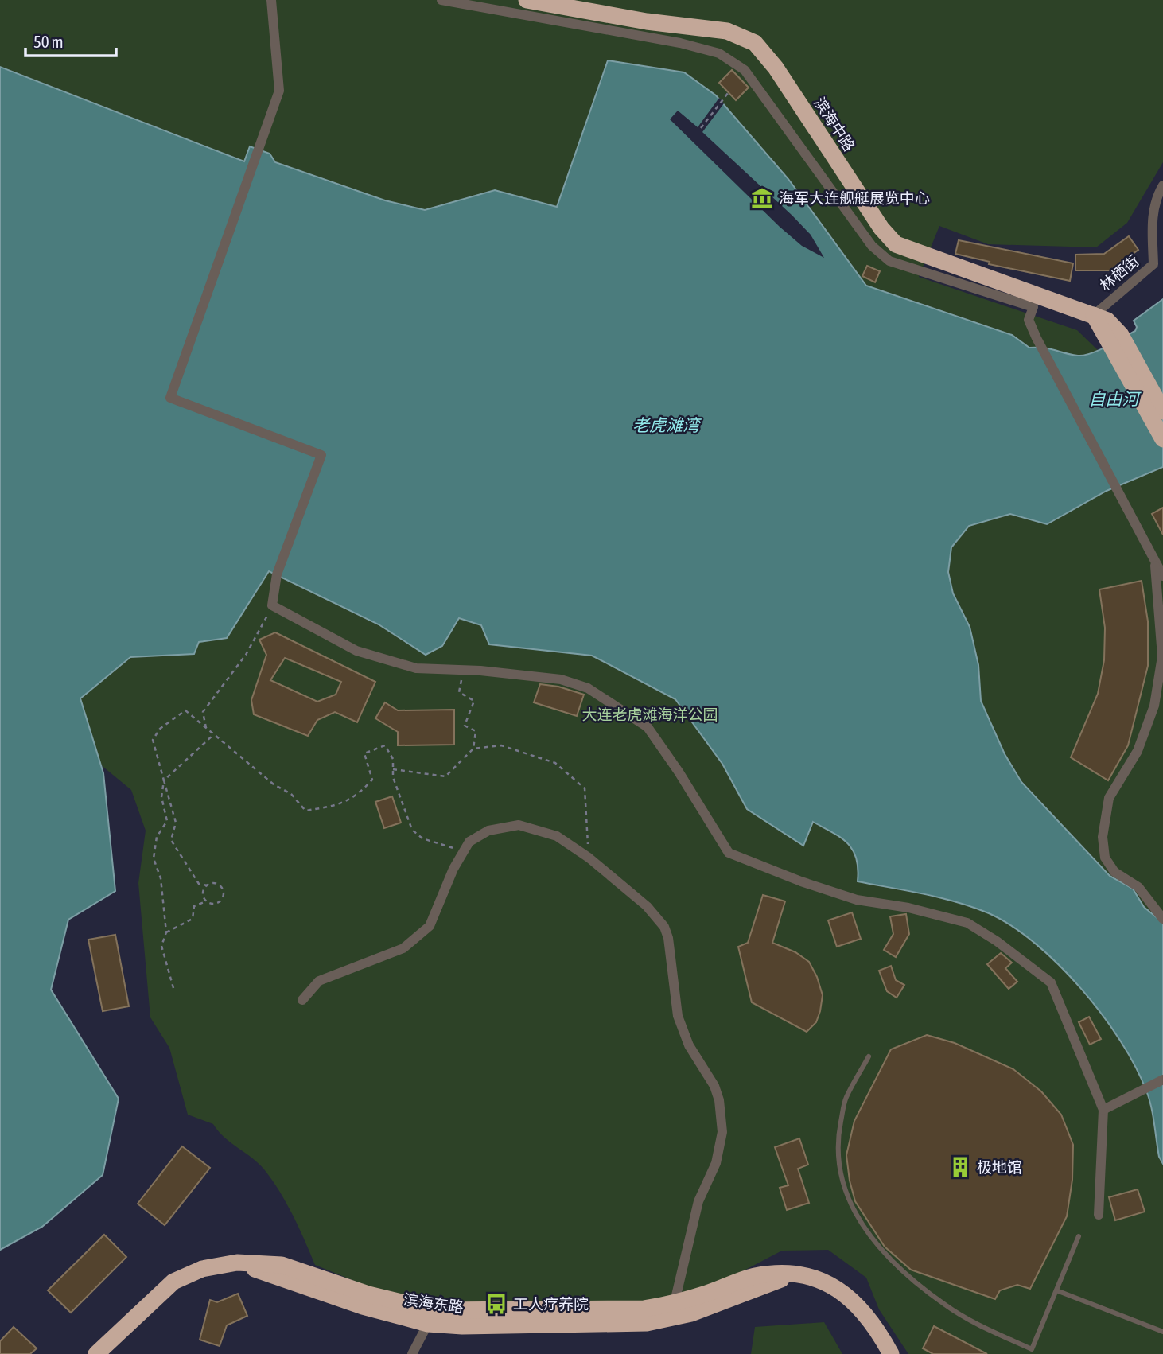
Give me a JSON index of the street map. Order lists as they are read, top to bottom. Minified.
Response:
{"streets":{"highway":["滨海中路","滨海东路"],"street":["林栖街"]},"crossings":[["滨海中路","林栖街"]],"water":["自由河","老虎滩湾"],"parks":["大连老虎滩海洋公园"],"places":{"museum":["海军大连舰艇展览中心"],"building":["极地馆"],"bus stop":["工人疗养院"]},"scale_bar":"50 m"}
